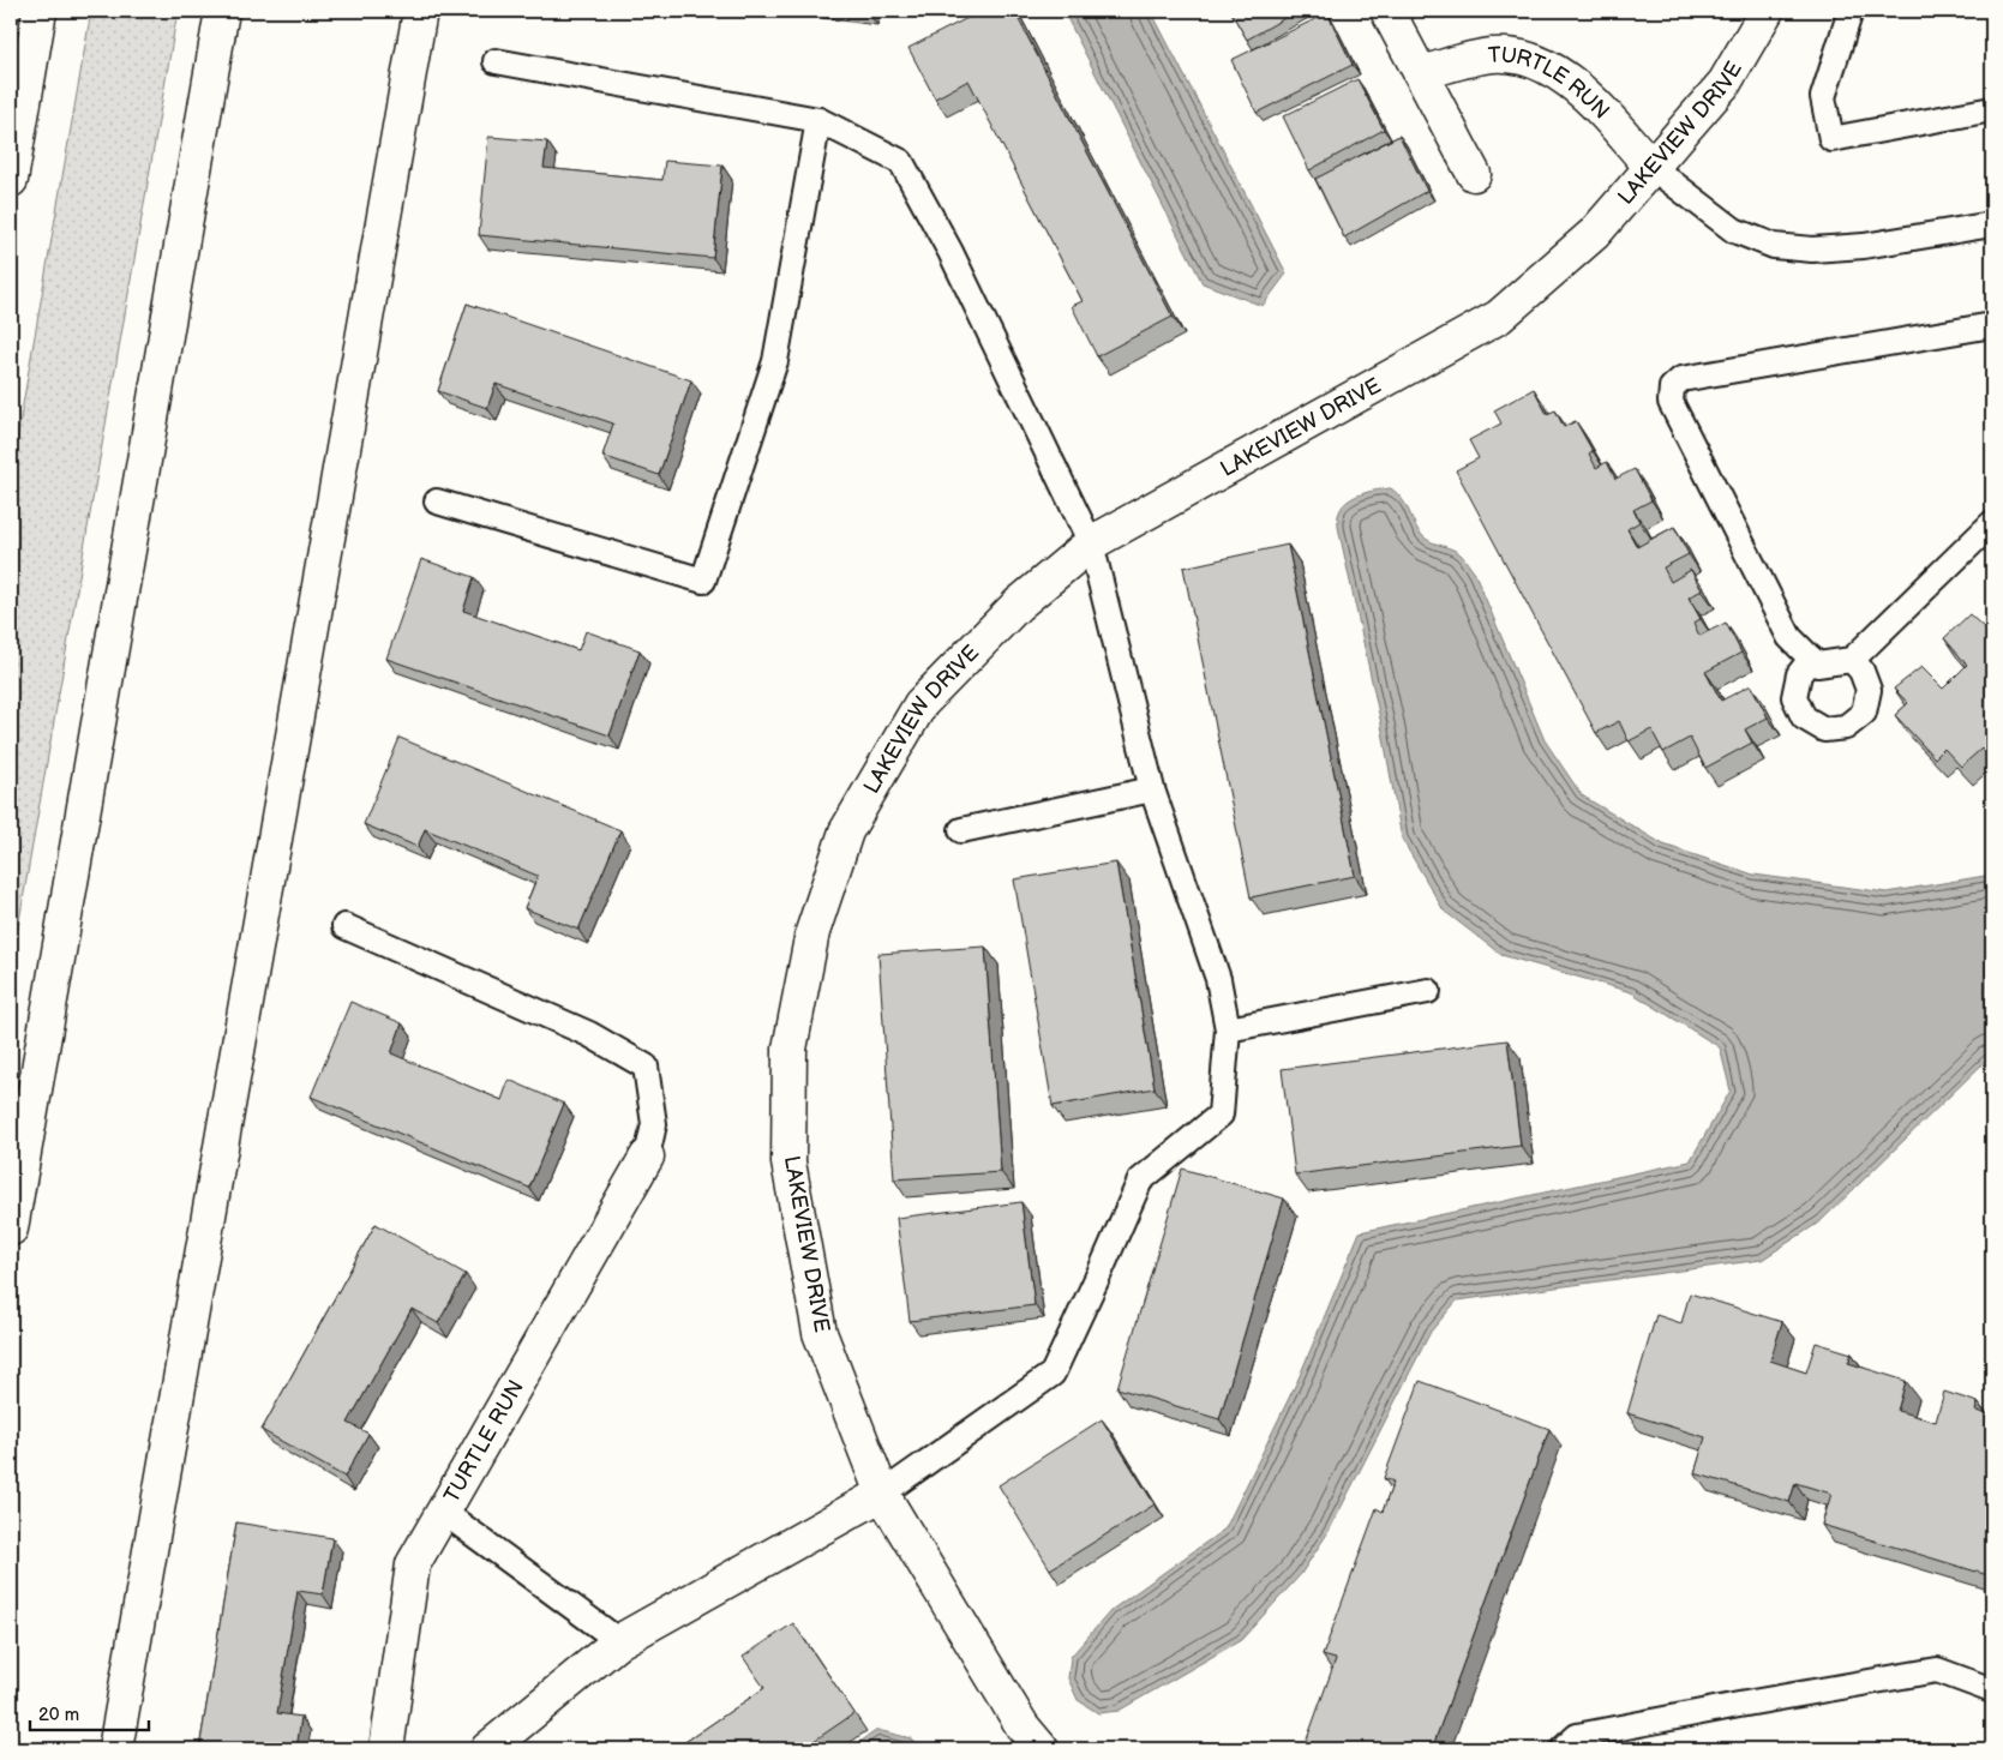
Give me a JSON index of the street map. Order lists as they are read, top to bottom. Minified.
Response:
{"streets":{"main road":["TURTLE RUN","LAKEVIEW DRIVE"]},"crossings":[["TURTLE RUN","LAKEVIEW DRIVE"]],"scale_bar":"20 m"}
